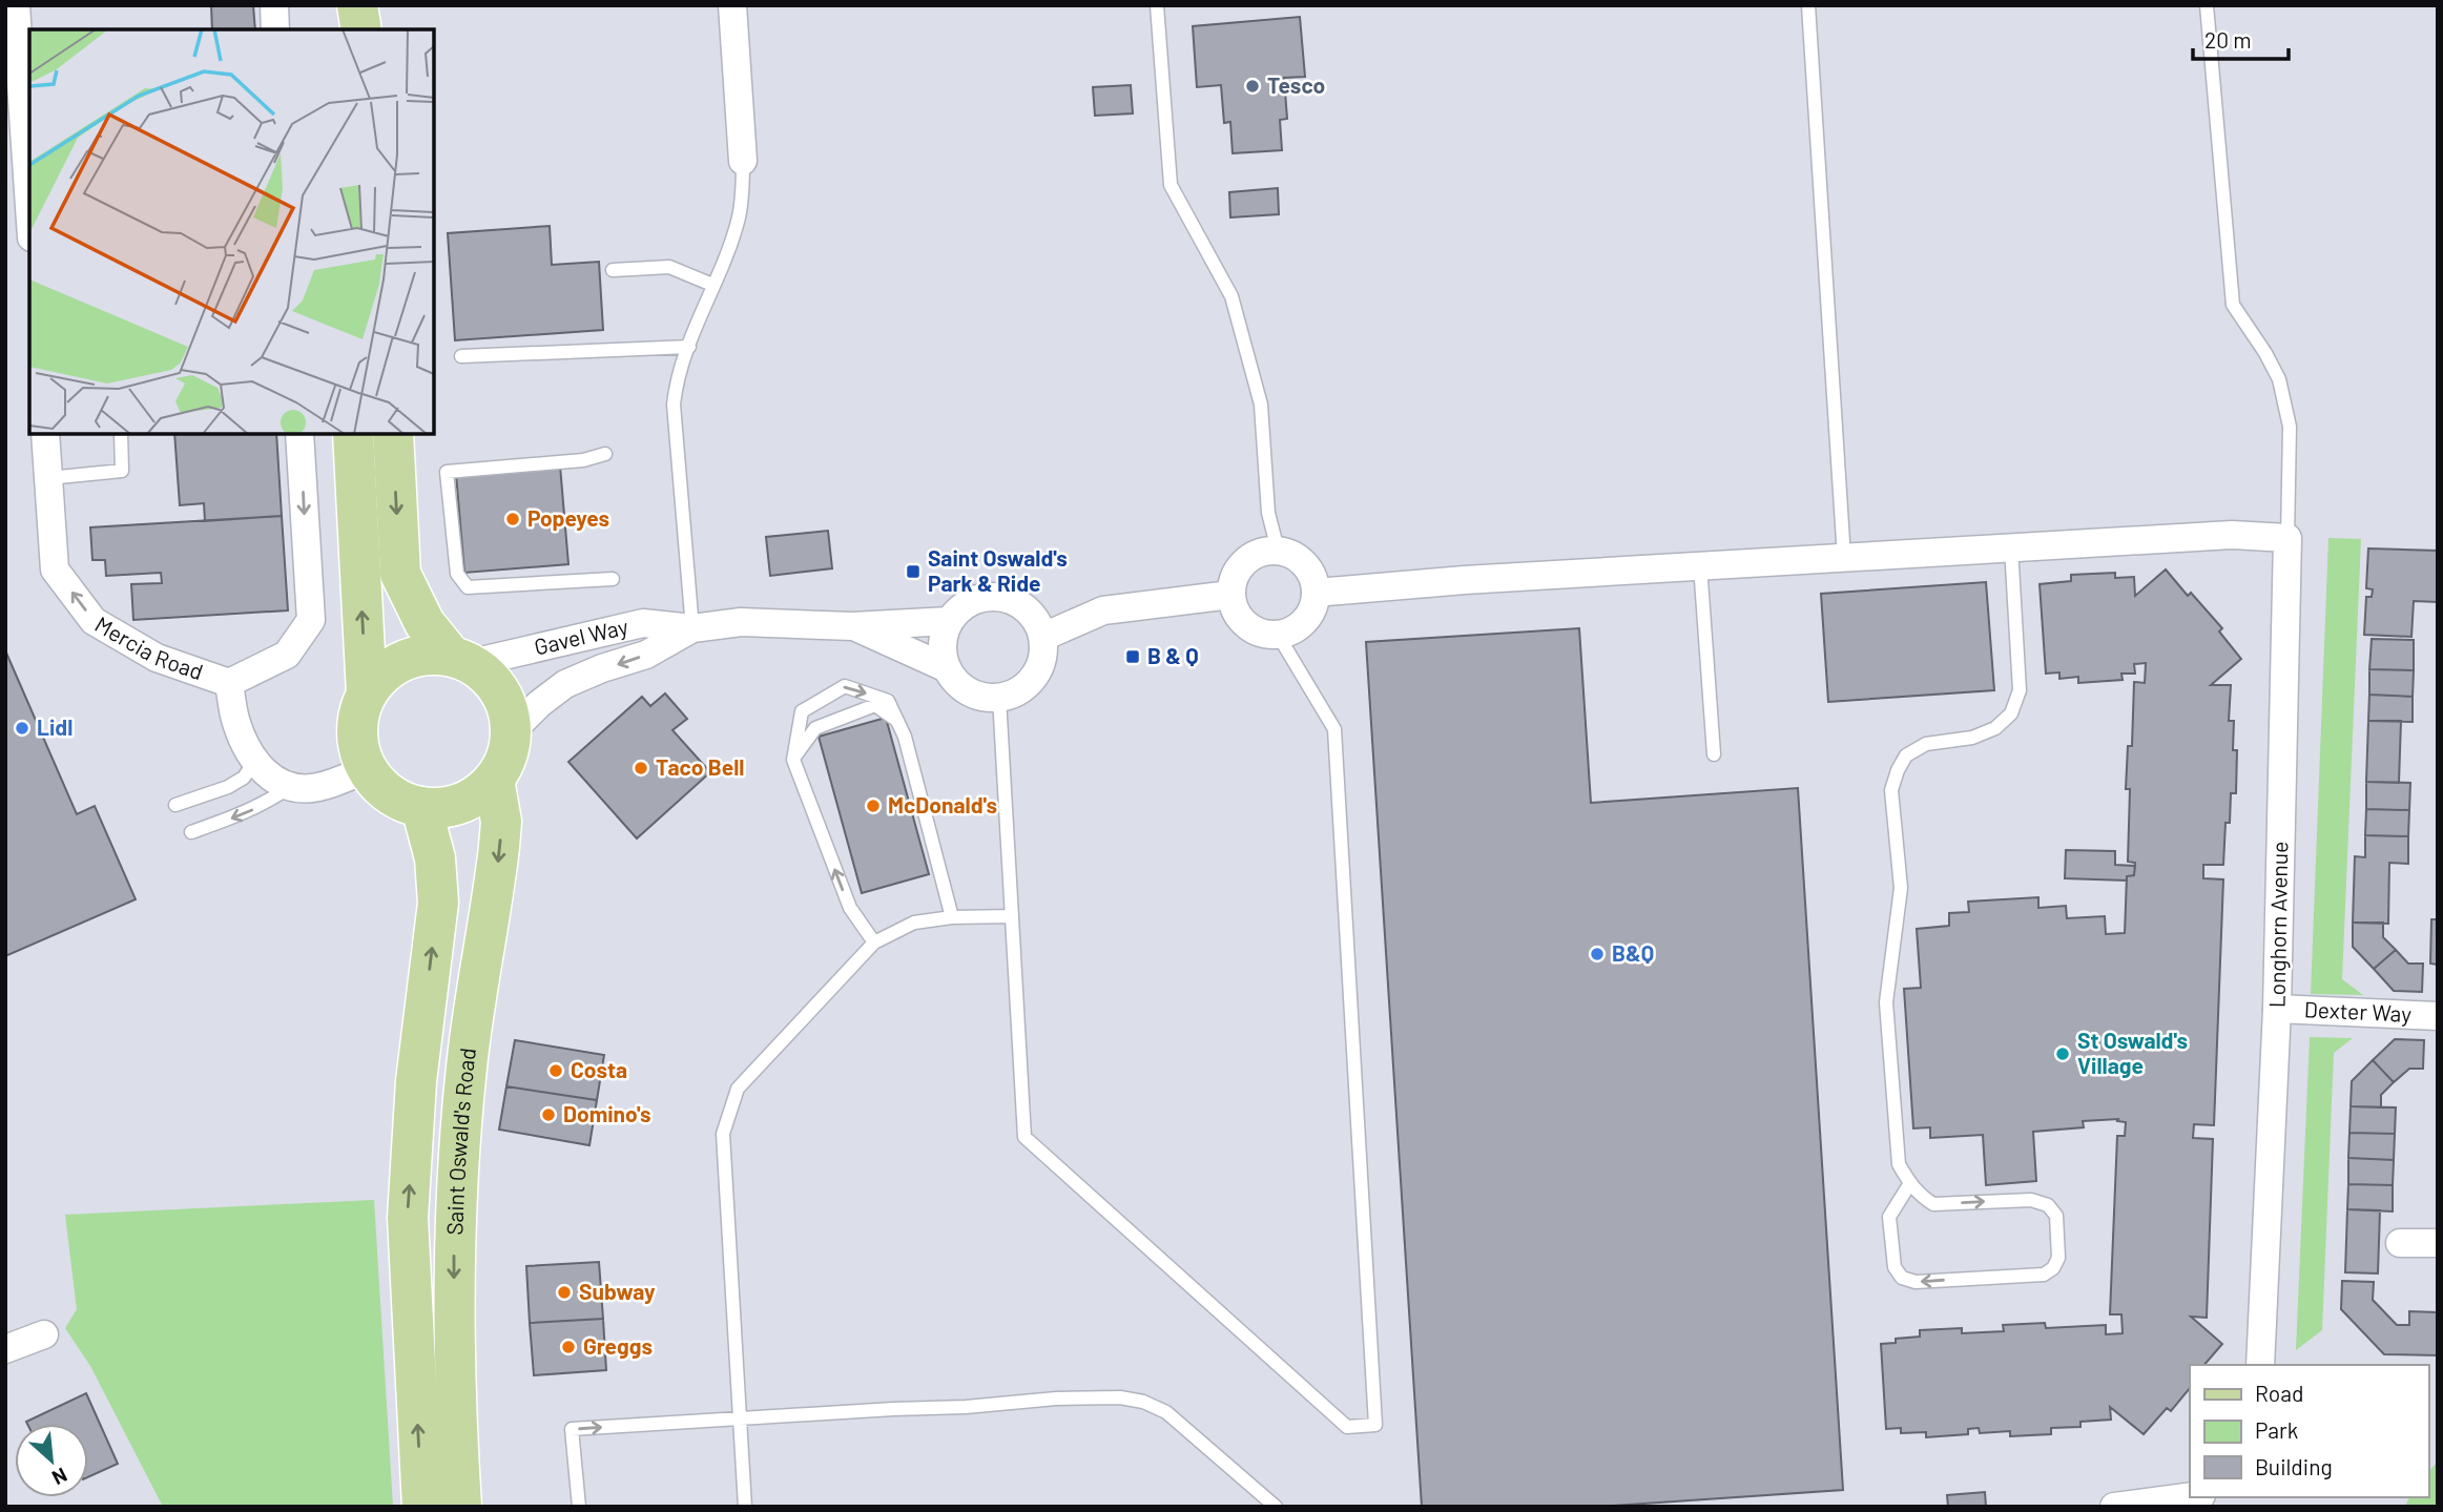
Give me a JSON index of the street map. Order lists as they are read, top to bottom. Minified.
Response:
{"streets":{"main road":["Saint Oswald's Road"],"street":["Gavel Way","Mercia Road","Longhorn Avenue","Dexter Way"]},"crossings":[["Gavel Way","Saint Oswald's Road"],["Longhorn Avenue","Dexter Way"]],"places":{"other":["Tesco","Popeyes","Lidl","Taco Bell","McDonald's","B&Q","St Oswald's Village","Costa","Domino's","Subway","Greggs"],"transit":["Saint Oswald's Park & Ride","B & Q"]},"legend":["Road","Park","Building"],"scale_bar":"20 m","north":"bottom right"}
